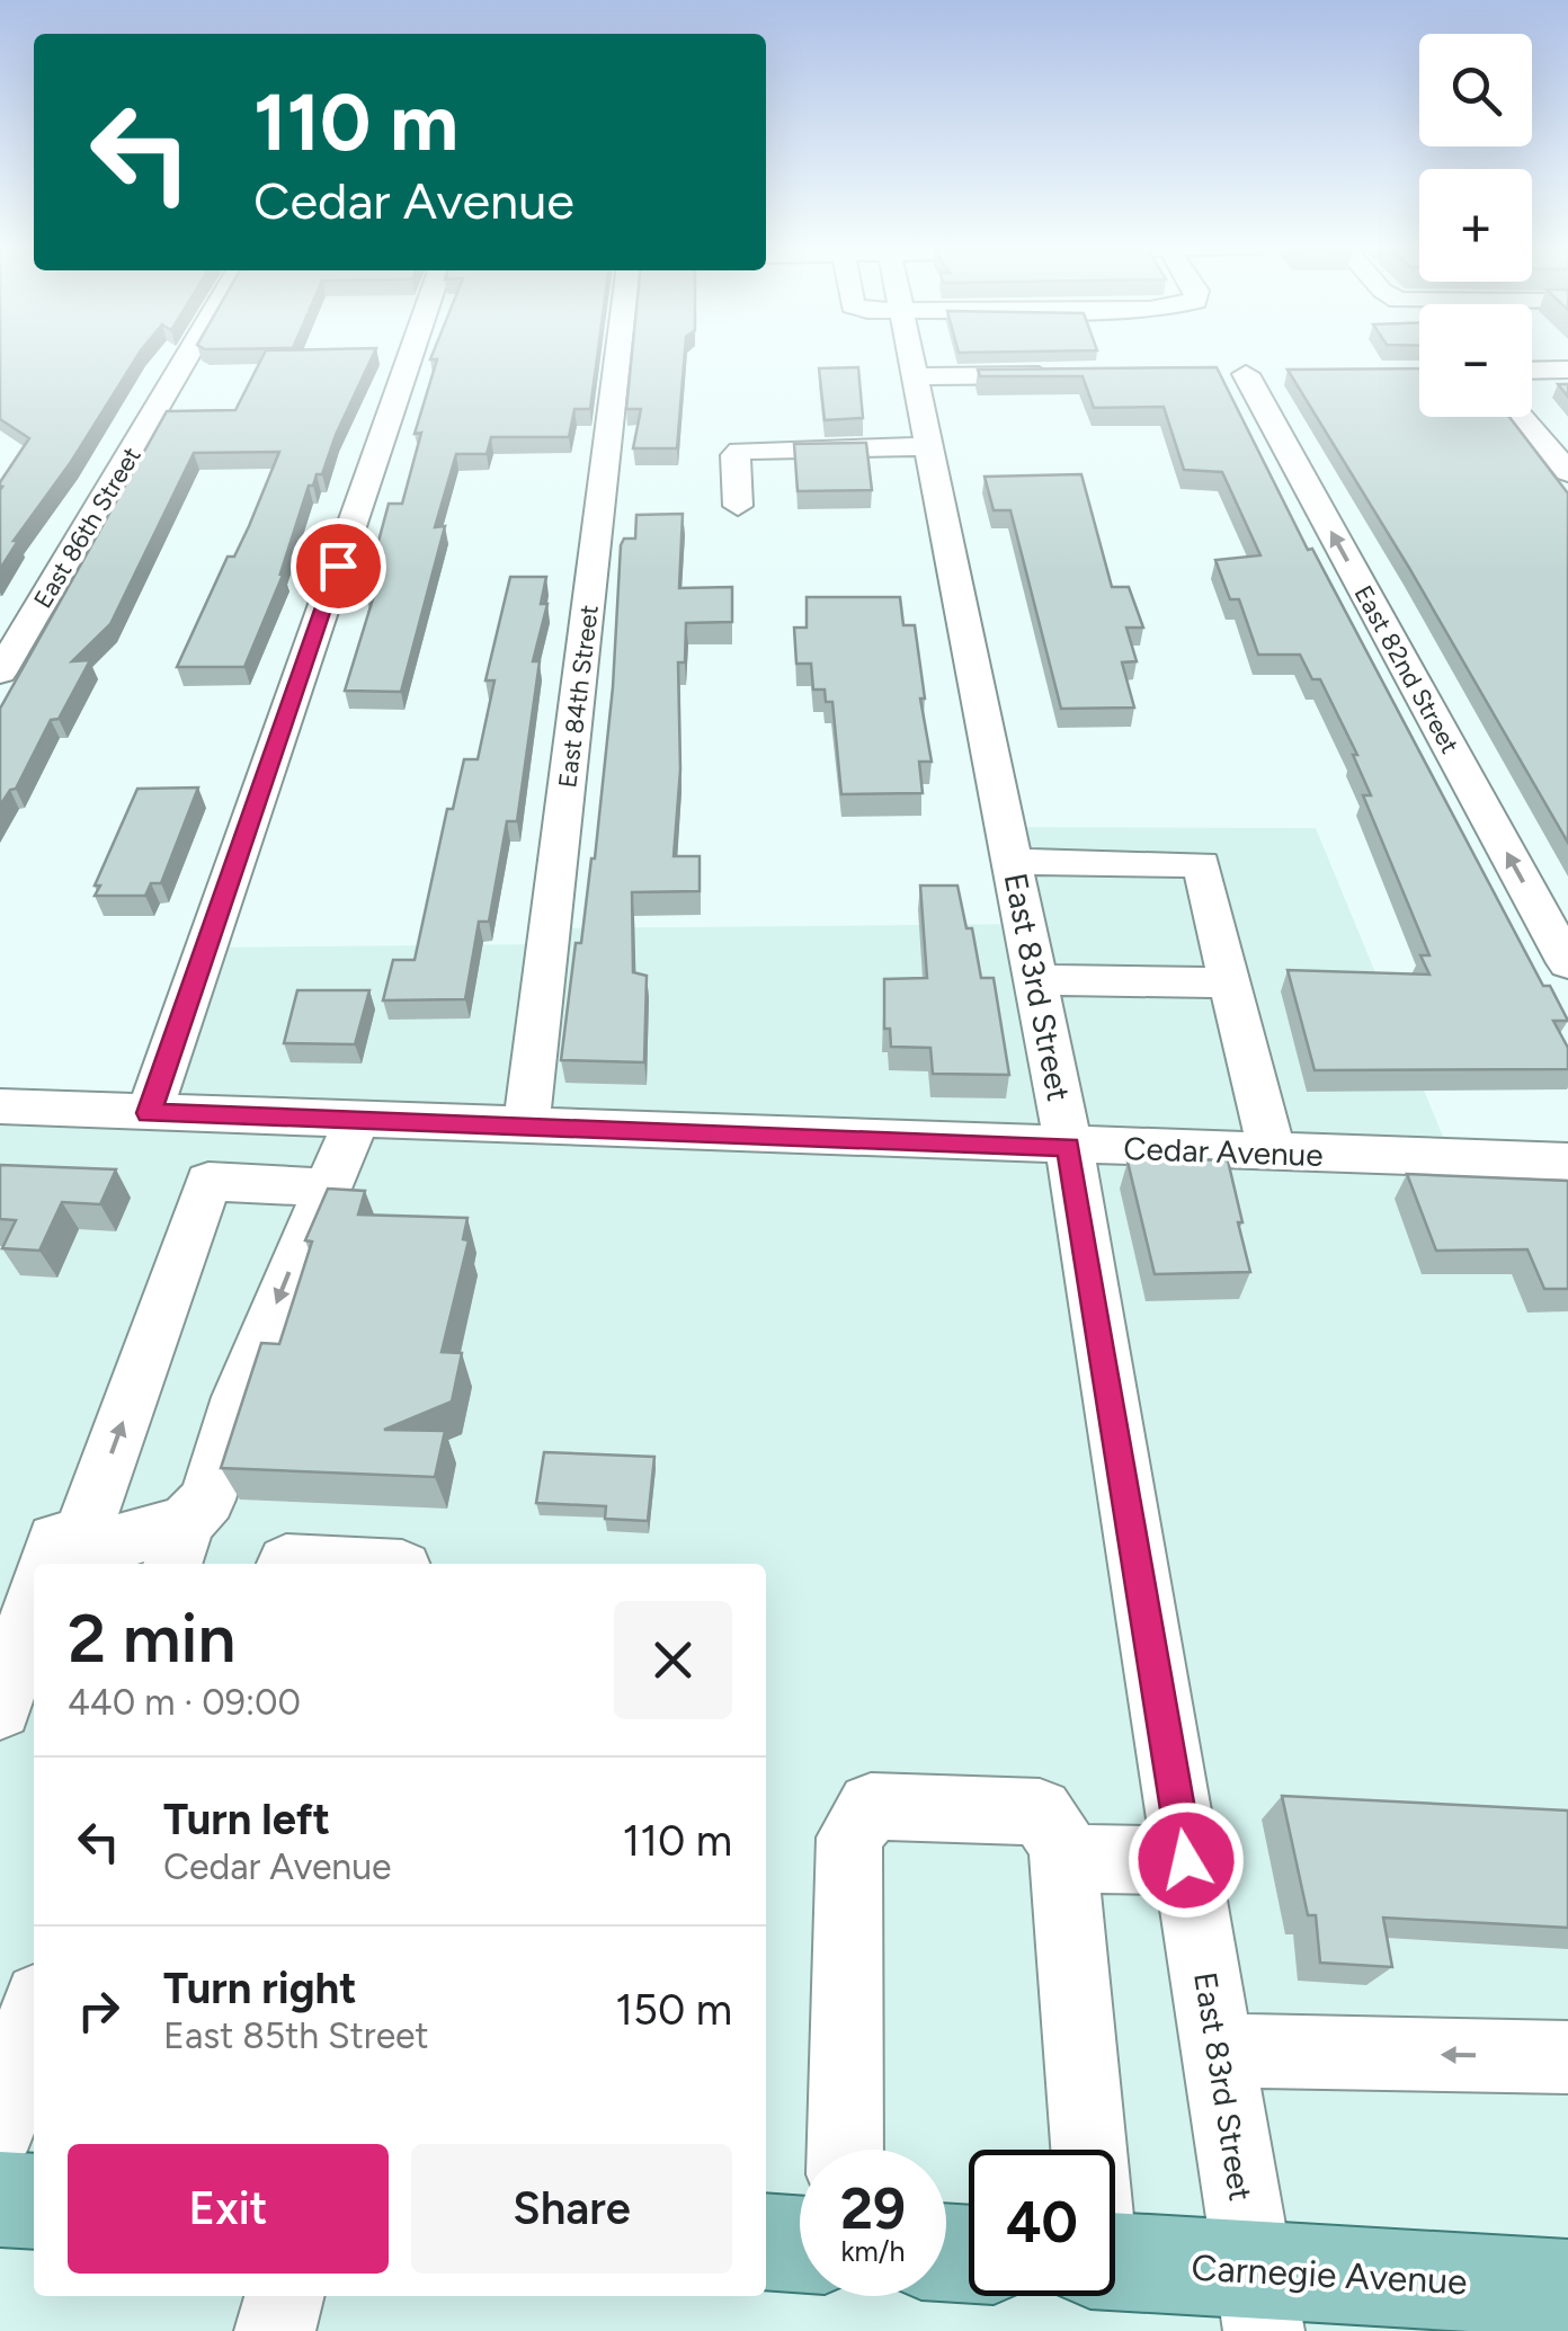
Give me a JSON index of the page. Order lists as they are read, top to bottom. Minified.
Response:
{"streets":{"main road":["Carnegie Avenue"],"street":["East 86th Street","East 82nd Street","East 84th Street","East 83rd Street","Cedar Avenue"]},"crossings":[["East 84th Street","Cedar Avenue"],["East 83rd Street","Cedar Avenue"],["East 83rd Street","Carnegie Avenue"]],"page":{"map_buttons":["+","−"],"turn":["110 m","Cedar Avenue"],"heading":["2 min","440 m · 09:00"],"list":[{"name":"Turn left","note":"Cedar Avenue","value":"110 m"},{"name":"Turn right","note":"East 85th Street","value":"150 m"}],"buttons":["Exit","Share"],"speed":"29 km/h","limit":"40"}}
